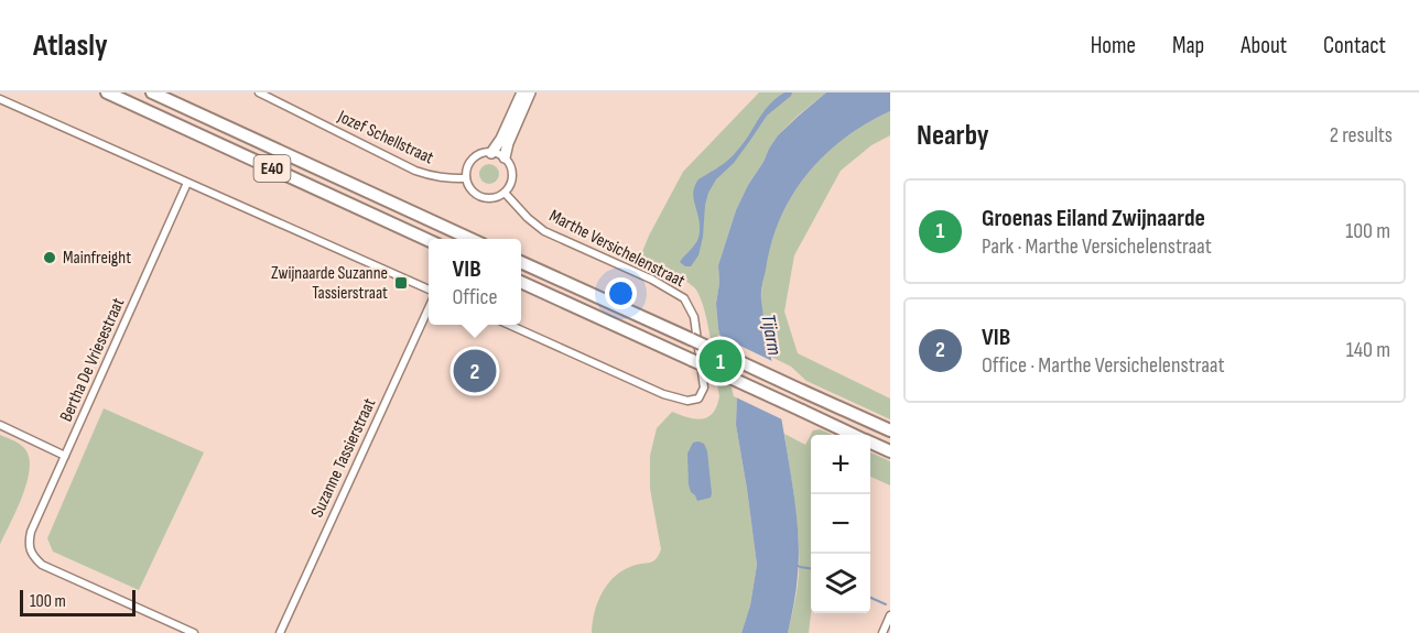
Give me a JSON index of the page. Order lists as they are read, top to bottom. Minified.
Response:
{"streets":{"highway":["E40"],"street":["Jozef Schellstraat","Marthe Versichelenstraat","Bertha De Vriesestraat","Suzanne Tassierstraat"]},"crossings":[["Jozef Schellstraat","Marthe Versichelenstraat"]],"water":["Tijarm"],"places":{"other":["Mainfreight"],"transit":["Zwijnaarde Suzanne Tassierstraat"]},"scale_bar":"100 m","page":{"header":"Atlasly","nav":["Home","Map","About","Contact"],"heading":["Nearby","2 results"],"list":[{"mark":"1","name":"Groenas Eiland Zwijnaarde","note":"Park · Marthe Versichelenstraat","value":"100 m"},{"mark":"2","name":"VIB","note":"Office · Marthe Versichelenstraat","value":"140 m"}],"popup":["VIB","Office"],"pins":["1","2"],"map_buttons":["+","−"],"scale":"100 m"}}
